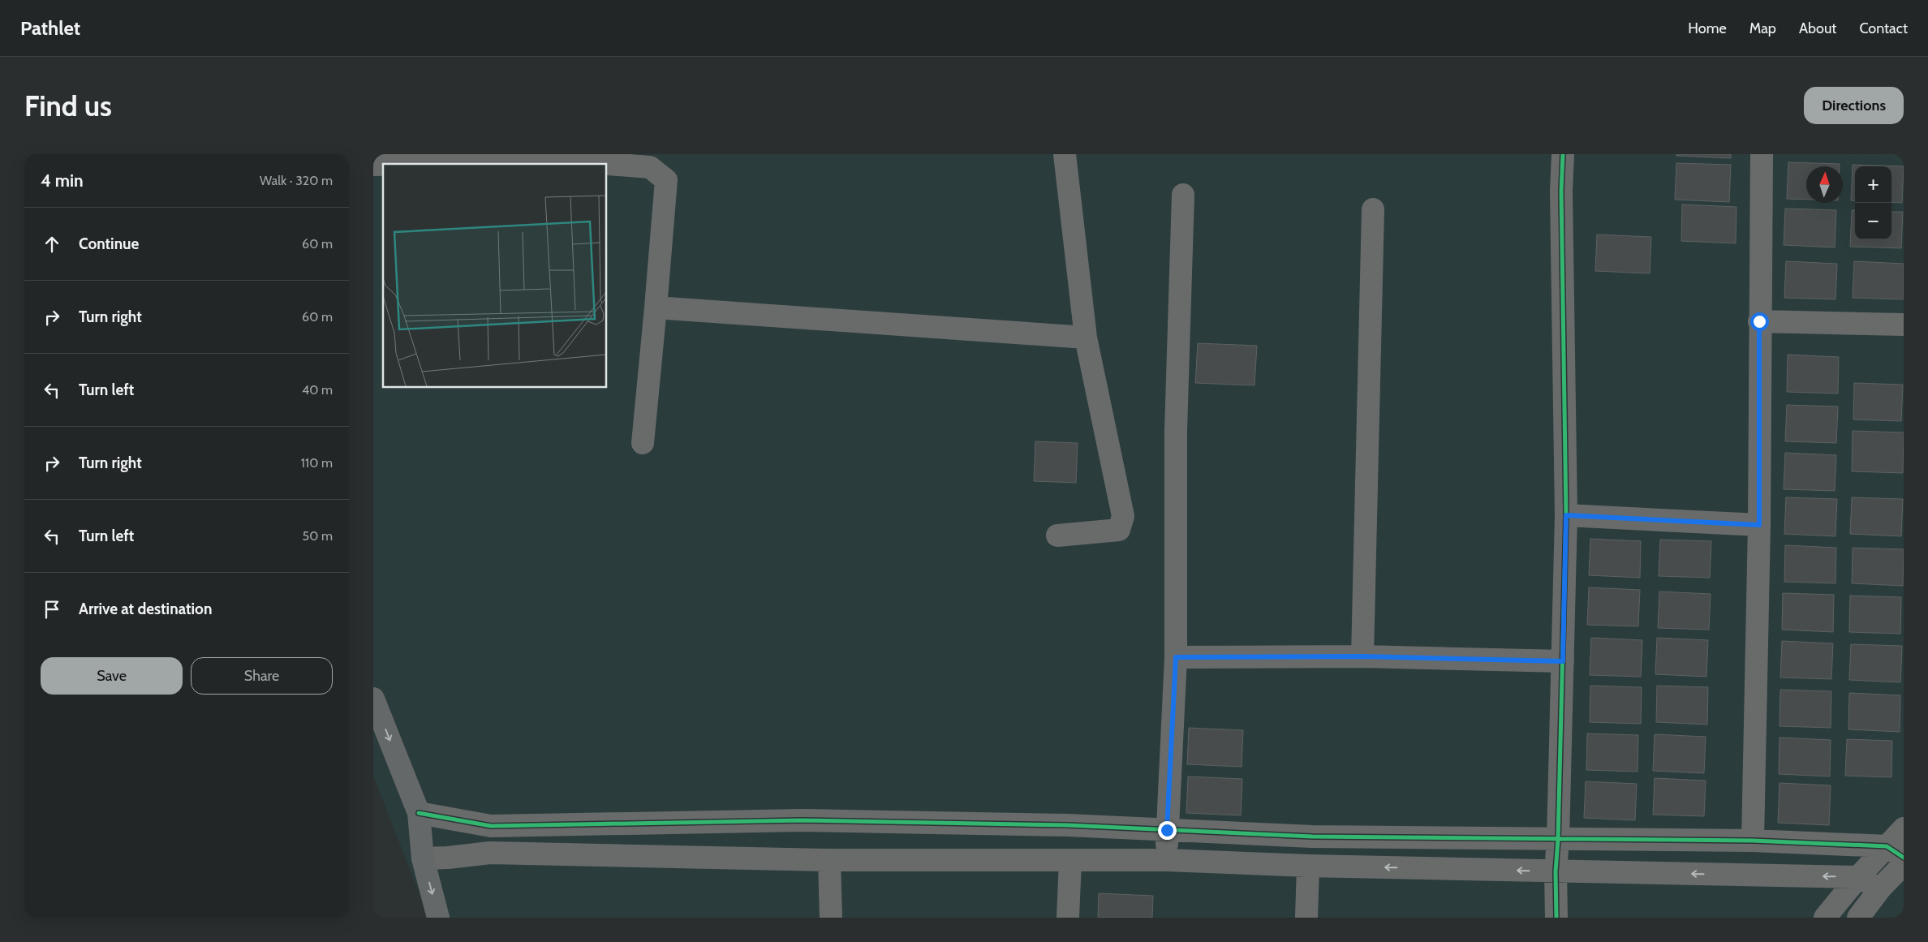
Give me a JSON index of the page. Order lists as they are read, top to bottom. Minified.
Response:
{"north":"top","page":{"header":"Pathlet","nav":["Home","Map","About","Contact"],"buttons":["Directions",["Save","Share"]],"title":"Find us","heading":["4 min","Walk · 320 m"],"map_buttons":["+","−"],"list":[["Continue","60 m"],["Turn right","60 m"],["Turn left","40 m"],["Turn right","110 m"],["Turn left","50 m"],"Arrive at destination"]}}
